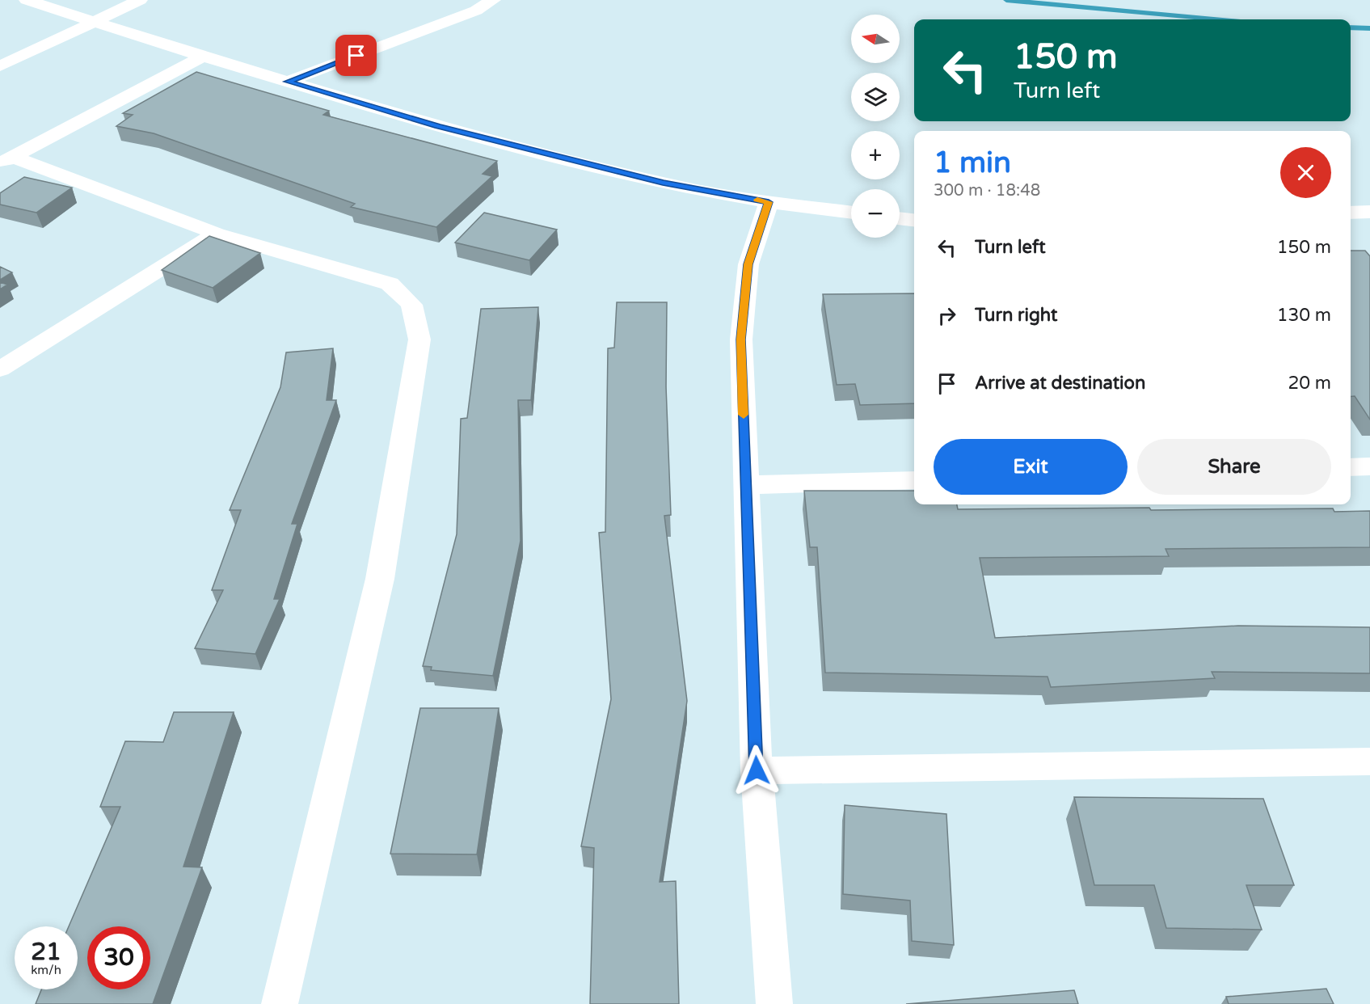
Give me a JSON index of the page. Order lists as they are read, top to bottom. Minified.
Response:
{"north":"left","page":{"map_buttons":["+","−"],"turn":["150 m","Turn left"],"heading":["1 min","300 m · 18:48"],"list":[{"name":"Turn left","value":"150 m"},{"name":"Turn right","value":"130 m"},{"name":"Arrive at destination","value":"20 m"}],"buttons":["Exit","Share"],"speed":"21 km/h","limit":"30"}}
